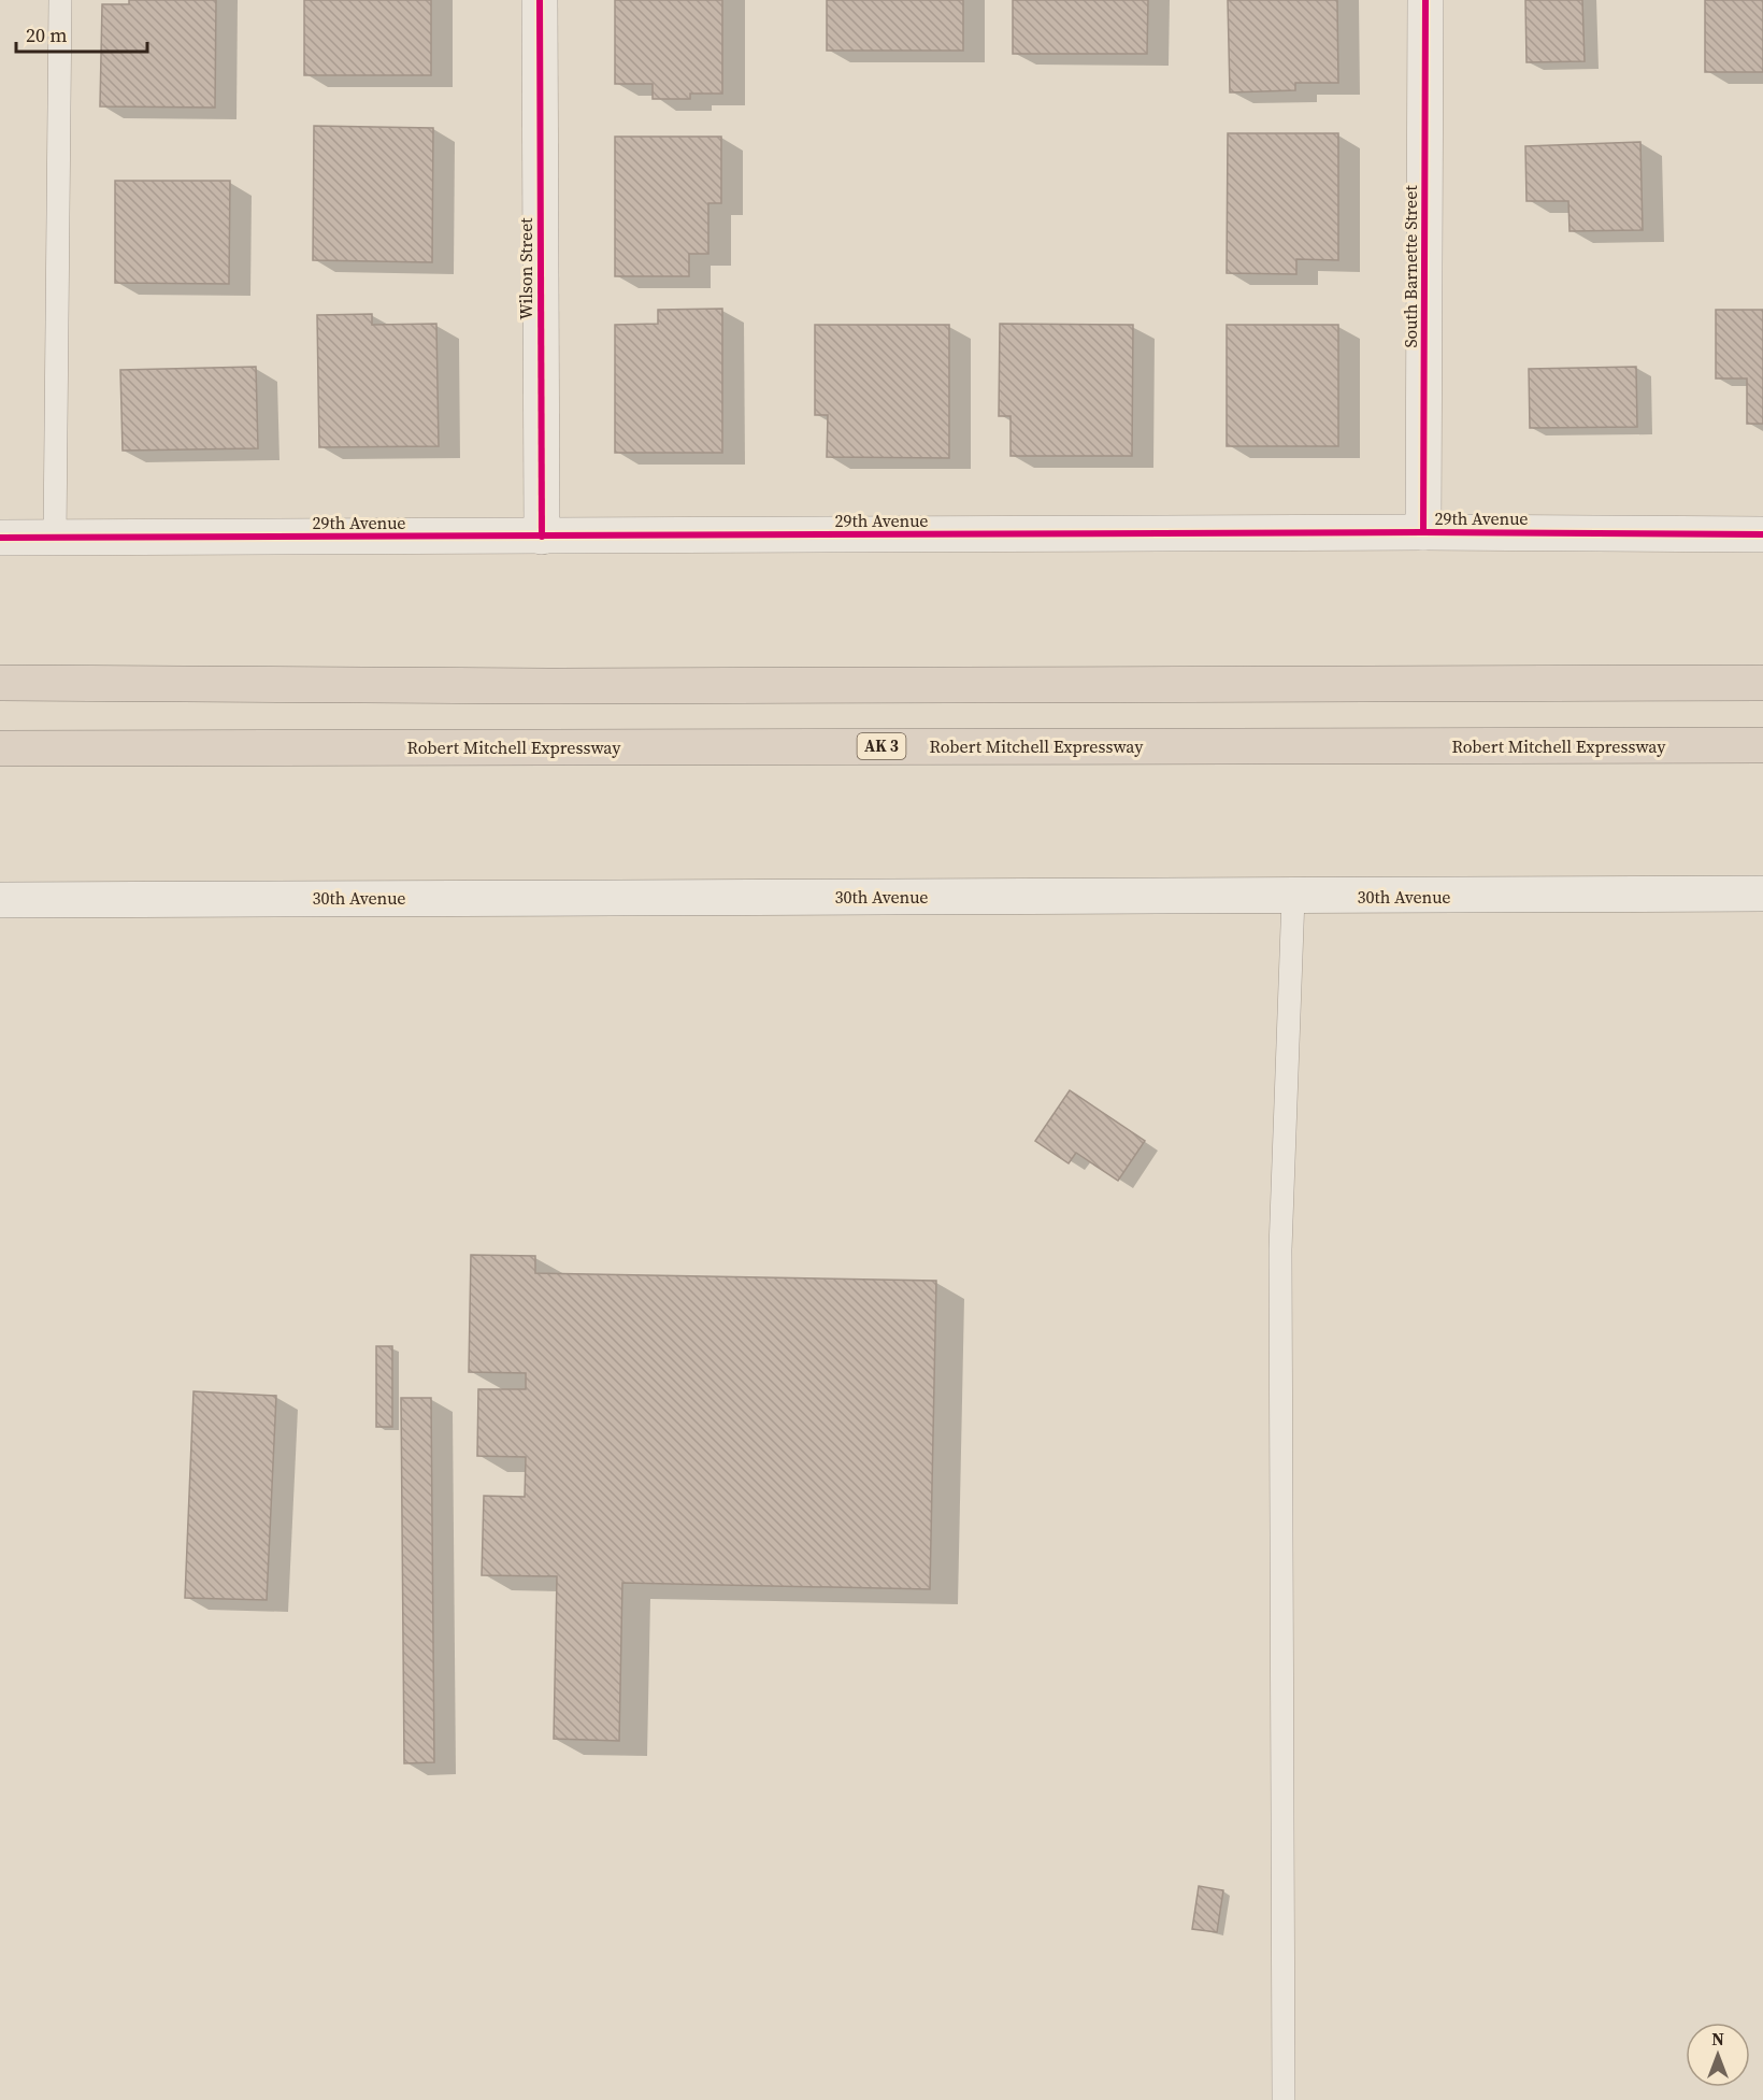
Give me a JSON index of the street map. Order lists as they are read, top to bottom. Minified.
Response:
{"streets":{"highway":["AK 3","Robert Mitchell Expressway"],"street":["South Barnette Street","Wilson Street","29th Avenue","30th Avenue"]},"crossings":[["South Barnette Street","29th Avenue"],["Wilson Street","29th Avenue"]],"scale_bar":"20 m","north":"top"}
